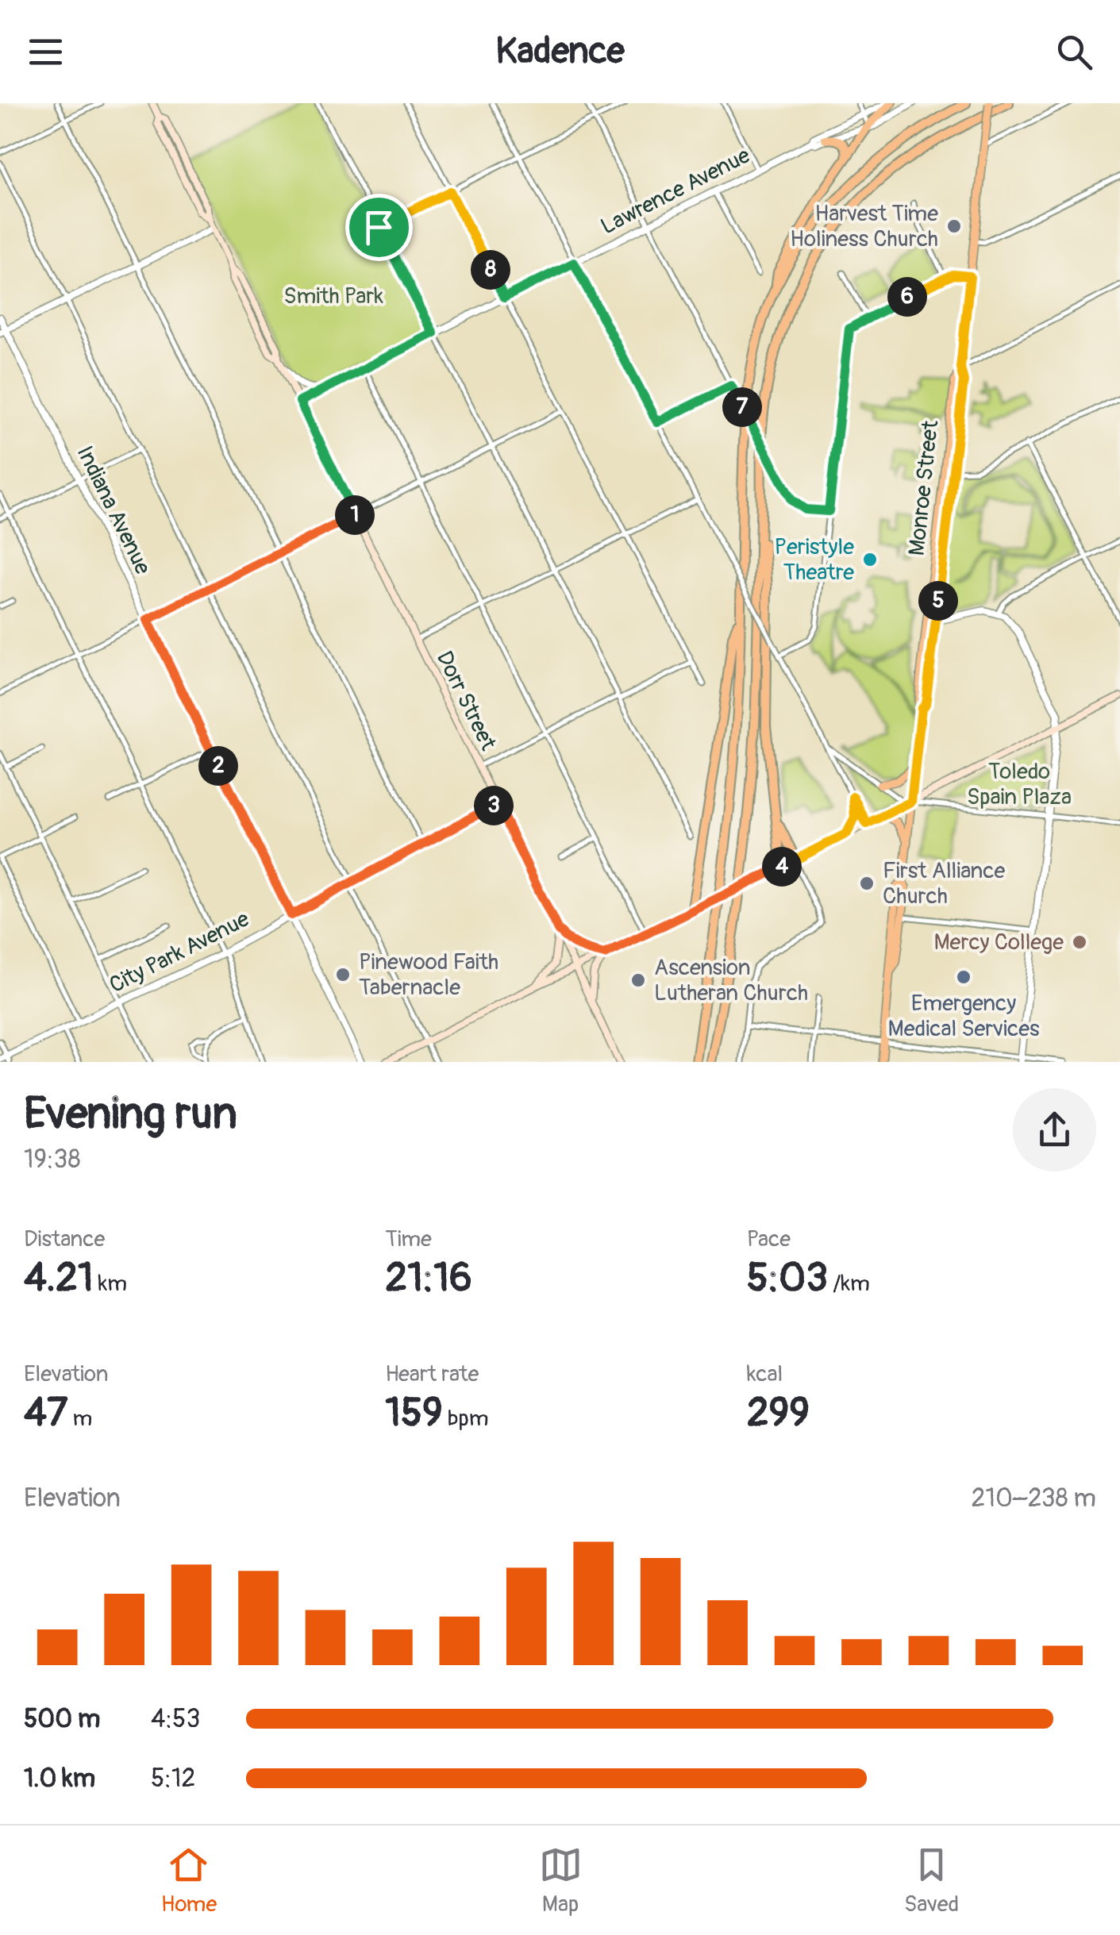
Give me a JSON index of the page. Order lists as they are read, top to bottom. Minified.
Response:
{"streets":{"main road":["Monroe Street","Dorr Street"],"street":["Lawrence Avenue","Indiana Avenue","City Park Avenue"]},"crossings":[["Lawrence Avenue","Dorr Street"],["Indiana Avenue","City Park Avenue"],["Dorr Street","City Park Avenue"]],"parks":["Smith Park","Toledo Spain Plaza"],"places":["Harvest Time Holiness Church","Peristyle Theatre","First Alliance Church","Mercy College","Pinewood Faith Tabernacle","Emergency Medical Services","Ascension Lutheran Church"],"page":{"header":"Kadence","pins":["8","6","7","1","5","2","3","4"],"heading":["Evening run","19:38"],"stats":[["Distance","4.21 km"],["Time","21:16"],["Pace","5:03 /km"],["Elevation","47 m"],["Heart rate","159 bpm"],["kcal","299"]],"chart":["Elevation","210–238 m"],"list":[{"name":"500 m","note":"4:53"},{"name":"1.0 km","note":"5:12"}],"tabs":["Home","Map","Saved"]}}
